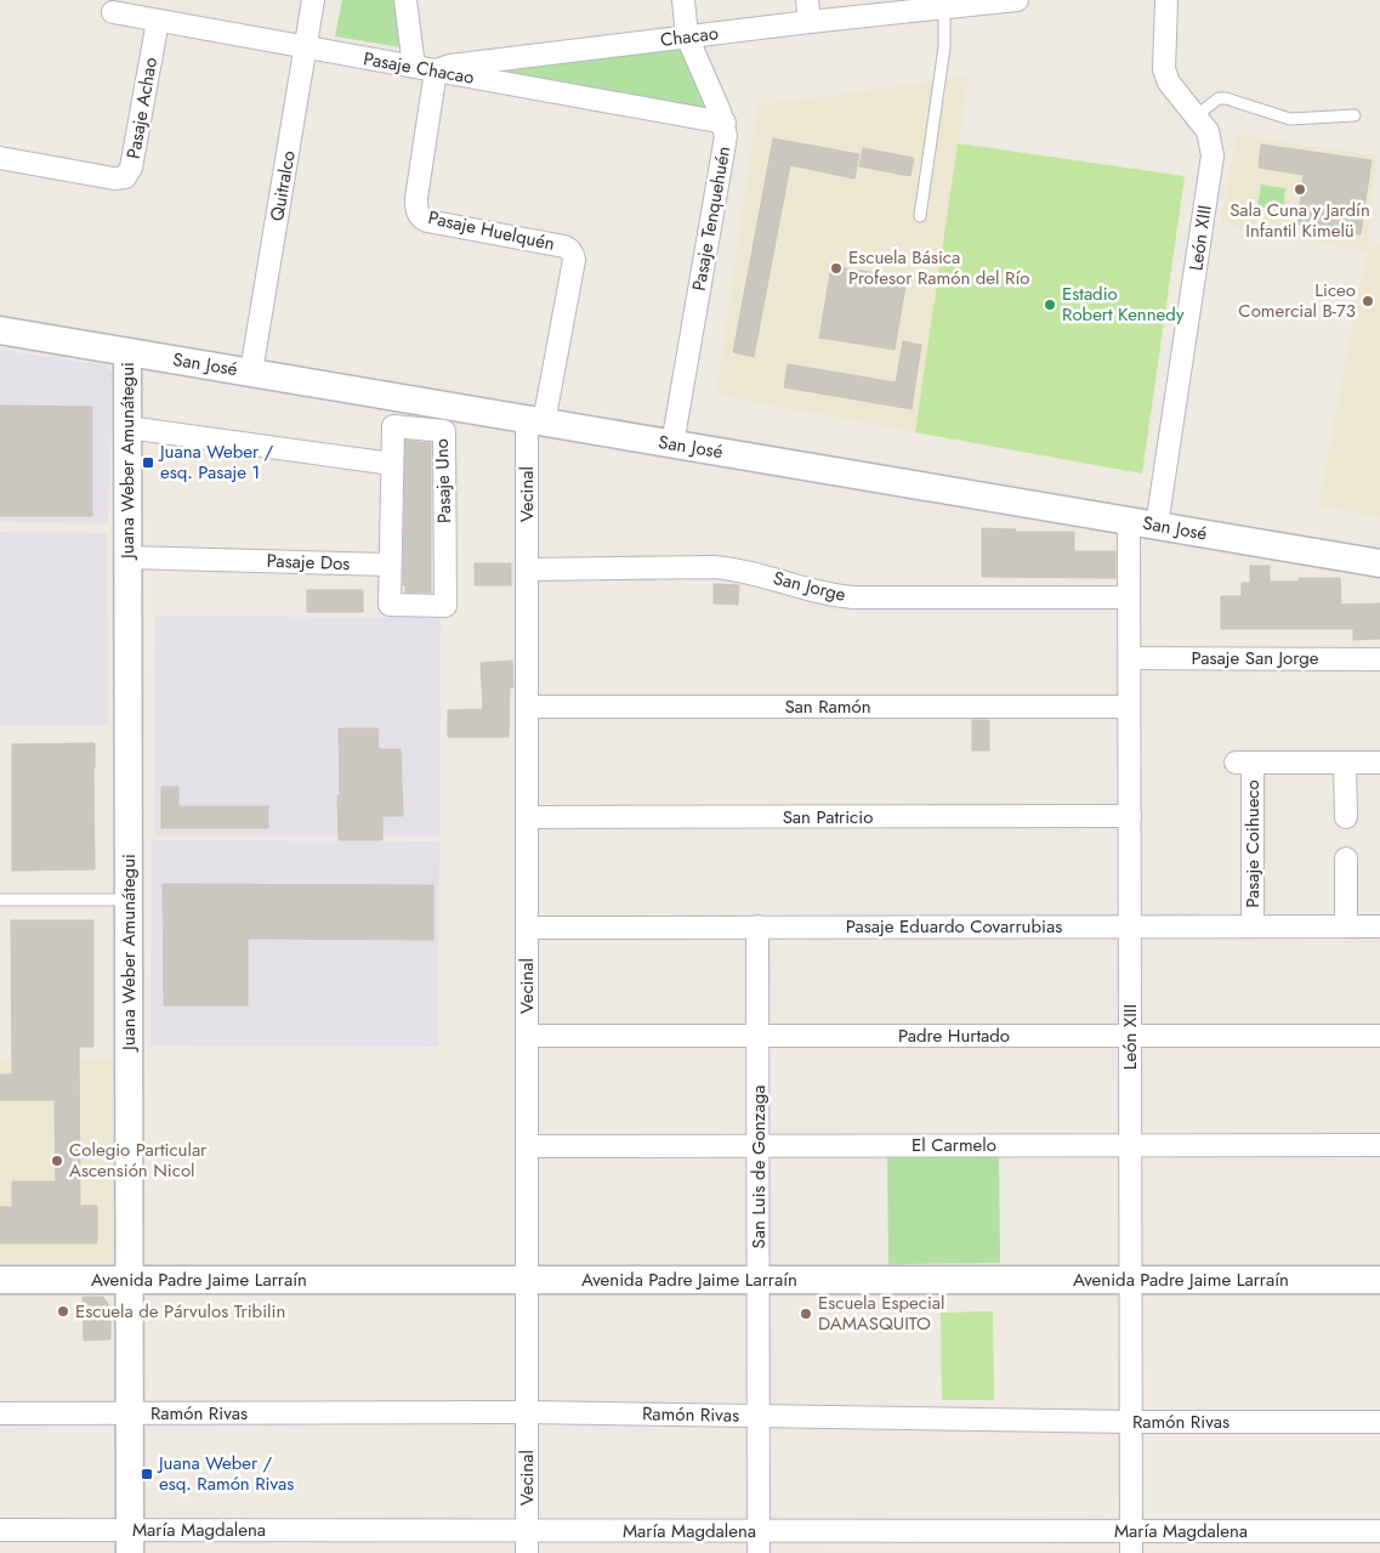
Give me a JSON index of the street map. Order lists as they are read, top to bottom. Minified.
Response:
{"streets":{"street":["Chacao","Pasaje Chacao","Pasaje Achao","Quitralco","Pasaje Tenquehuén","Pasaje Huelquén","León XIII","San José","Juana Weber Amunátegui","Pasaje Uno","Vecinal","Pasaje Dos","San Jorge","Pasaje San Jorge","San Ramón","San Patricio","Pasaje Coihueco","Pasaje Eduardo Covarrubias","Padre Hurtado","El Carmelo","San Luis de Gonzaga","Avenida Padre Jaime Larraín","Ramón Rivas","María Magdalena"]},"crossings":[["Chacao","Pasaje Chacao"],["Chacao","Pasaje Tenquehuén"],["Chacao","Pasaje Huelquén"],["Pasaje Chacao","Pasaje Achao"],["Pasaje Chacao","Quitralco"],["Pasaje Chacao","Pasaje Tenquehuén"],["Pasaje Chacao","Pasaje Huelquén"],["Quitralco","San José"],["Pasaje Tenquehuén","San José"],["Pasaje Huelquén","San José"],["Pasaje Huelquén","Vecinal"],["León XIII","San José"],["León XIII","San Jorge"],["León XIII","Pasaje San Jorge"],["León XIII","San Ramón"],["León XIII","San Patricio"],["León XIII","Pasaje Eduardo Covarrubias"],["León XIII","Padre Hurtado"],["León XIII","El Carmelo"],["León XIII","Avenida Padre Jaime Larraín"],["León XIII","Ramón Rivas"],["León XIII","María Magdalena"],["San José","Juana Weber Amunátegui"],["San José","Vecinal"],["Juana Weber Amunátegui","Pasaje Dos"],["Juana Weber Amunátegui","Avenida Padre Jaime Larraín"],["Juana Weber Amunátegui","Ramón Rivas"],["Juana Weber Amunátegui","María Magdalena"],["Pasaje Uno","Pasaje Dos"],["Vecinal","San Jorge"],["Vecinal","San Ramón"],["Vecinal","San Patricio"],["Vecinal","Pasaje Eduardo Covarrubias"],["Vecinal","Padre Hurtado"],["Vecinal","El Carmelo"],["Vecinal","Avenida Padre Jaime Larraín"],["Vecinal","Ramón Rivas"],["Vecinal","María Magdalena"],["Pasaje Coihueco","Pasaje Eduardo Covarrubias"],["Pasaje Eduardo Covarrubias","San Luis de Gonzaga"],["Padre Hurtado","San Luis de Gonzaga"],["El Carmelo","San Luis de Gonzaga"],["San Luis de Gonzaga","Avenida Padre Jaime Larraín"],["San Luis de Gonzaga","Ramón Rivas"],["San Luis de Gonzaga","María Magdalena"]],"places":{"other":["Sala Cuna y Jardín Infantil Kimelü","Escuela Básica Profesor Ramón del Río","Liceo Comercial B-73","Estadio Robert Kennedy","Colegio Particular Ascensión Nicol","Escuela de Párvulos Tribilin","Escuela Especial DAMASQUITO"],"transit":["Juana Weber / esq. Pasaje 1","Juana Weber / esq. Ramón Rivas"]}}
